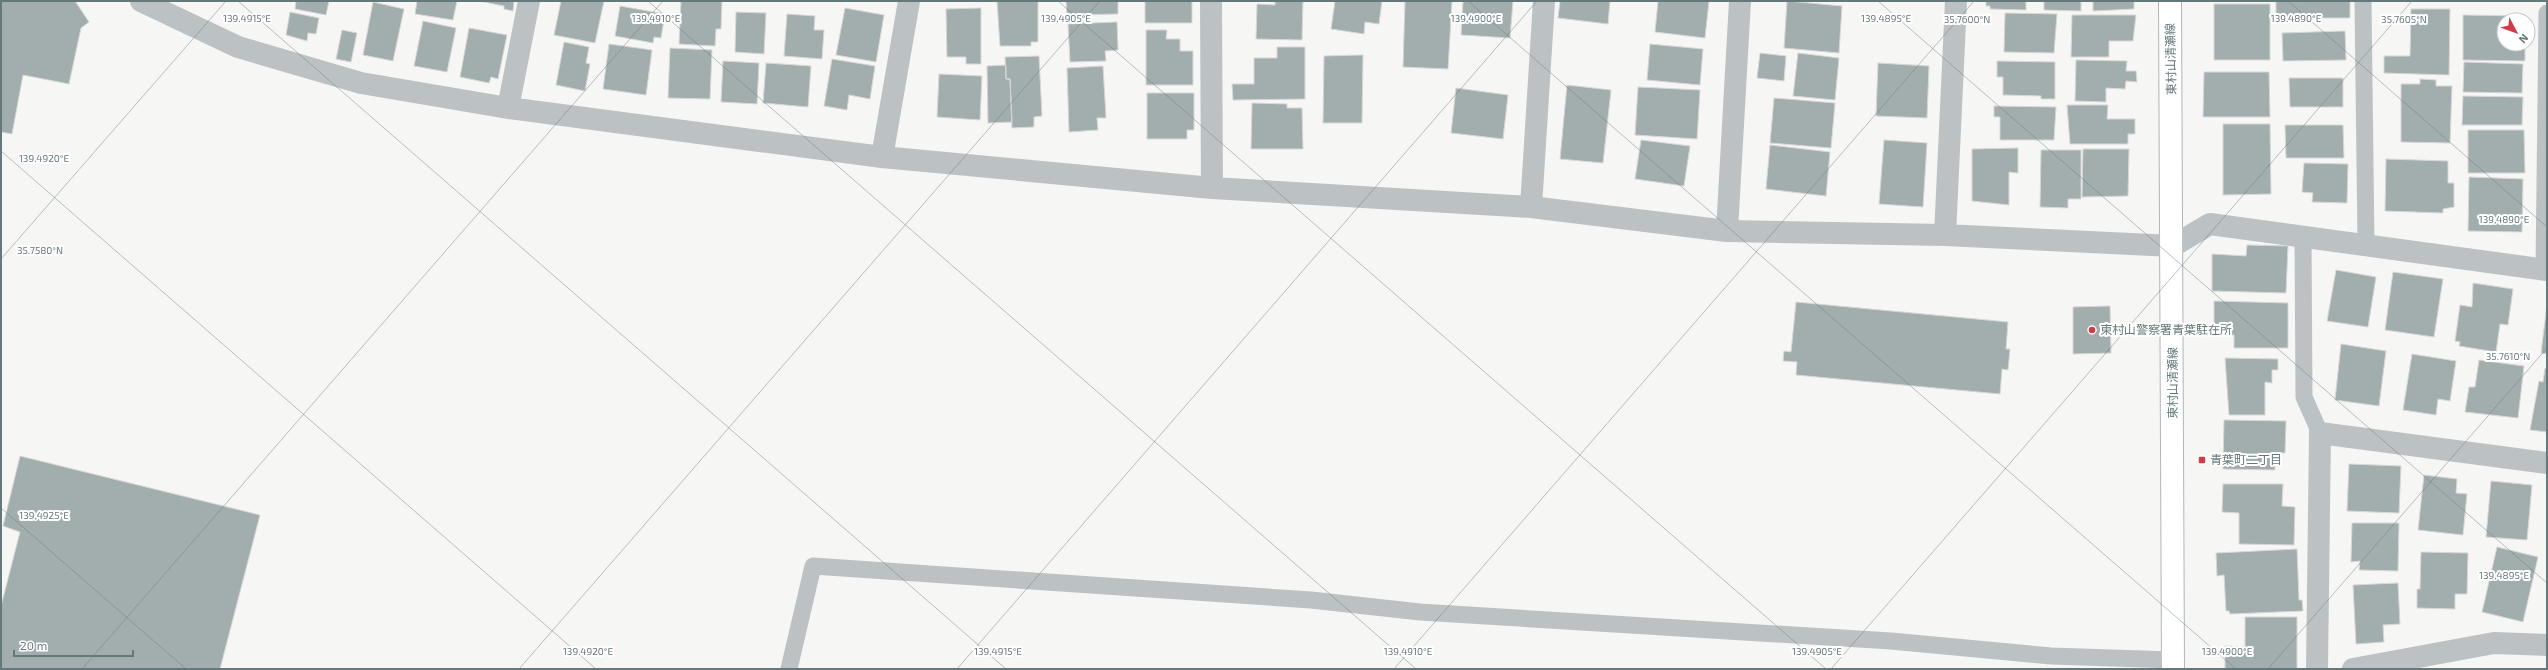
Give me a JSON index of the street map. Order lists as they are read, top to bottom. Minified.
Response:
{"streets":{"main road":["東村山清瀬線"]},"places":{"other":["東村山警察署青葉駐在所"],"transit":["青葉町二丁目"]},"scale_bar":"20 m","north":"bottom right","coordinates":["139.4915°E","139.4910°E","139.4905°E","139.4900°E","139.4895°E","139.4890°E","35.7600°N","35.7605°N","139.4920°E","35.7580°N","35.7610°N","139.4925°E"]}
